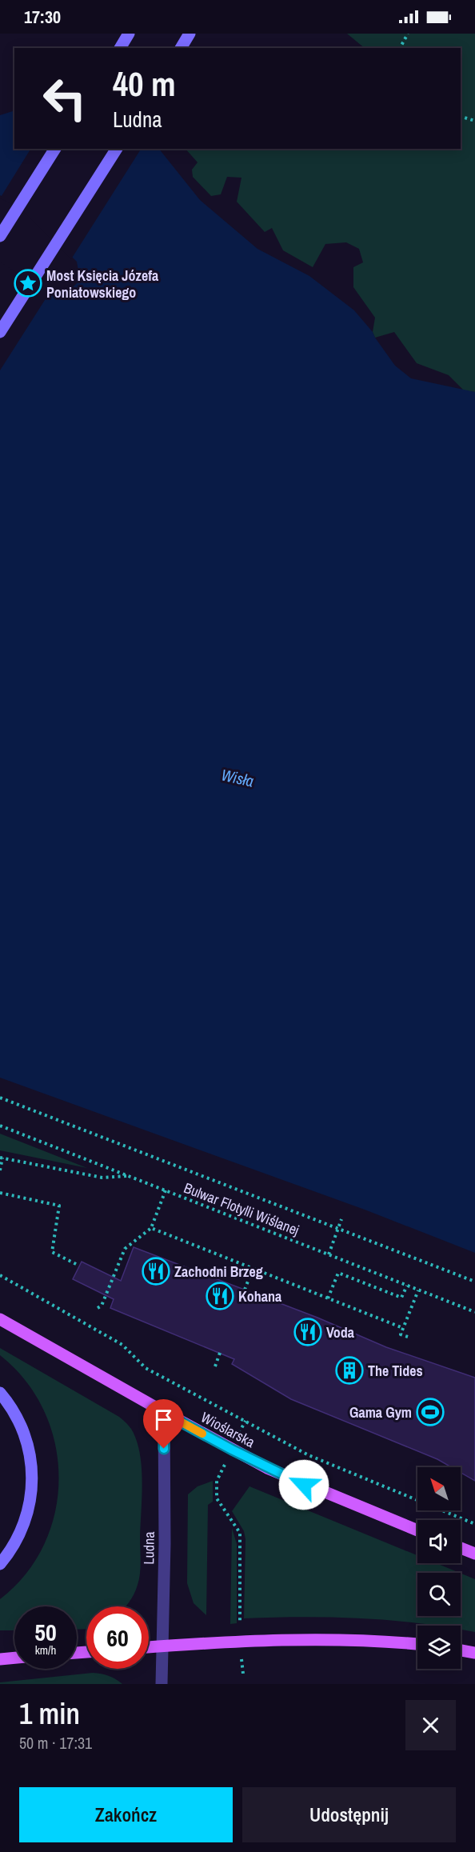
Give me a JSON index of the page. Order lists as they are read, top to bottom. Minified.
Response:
{"streets":{"main road":["Wioślarska"],"street":["Ludna"],"path":["Bulwar Flotylli Wiślanej"]},"crossings":[["Wioślarska","Ludna"]],"water":["Wisła"],"places":{"place":["Most Księcia Józefa Poniatowskiego"],"restaurant":["Zachodni Brzeg","Kohana","Voda"],"building":["The Tides"],"sports":["Gama Gym"]},"north":"top left","page":{"status":"17:30","turn":["40 m","Ludna"],"speed":"50 km/h","limit":"60","heading":["1 min","50 m · 17:31"],"buttons":["Zakończ","Udostępnij"]}}
